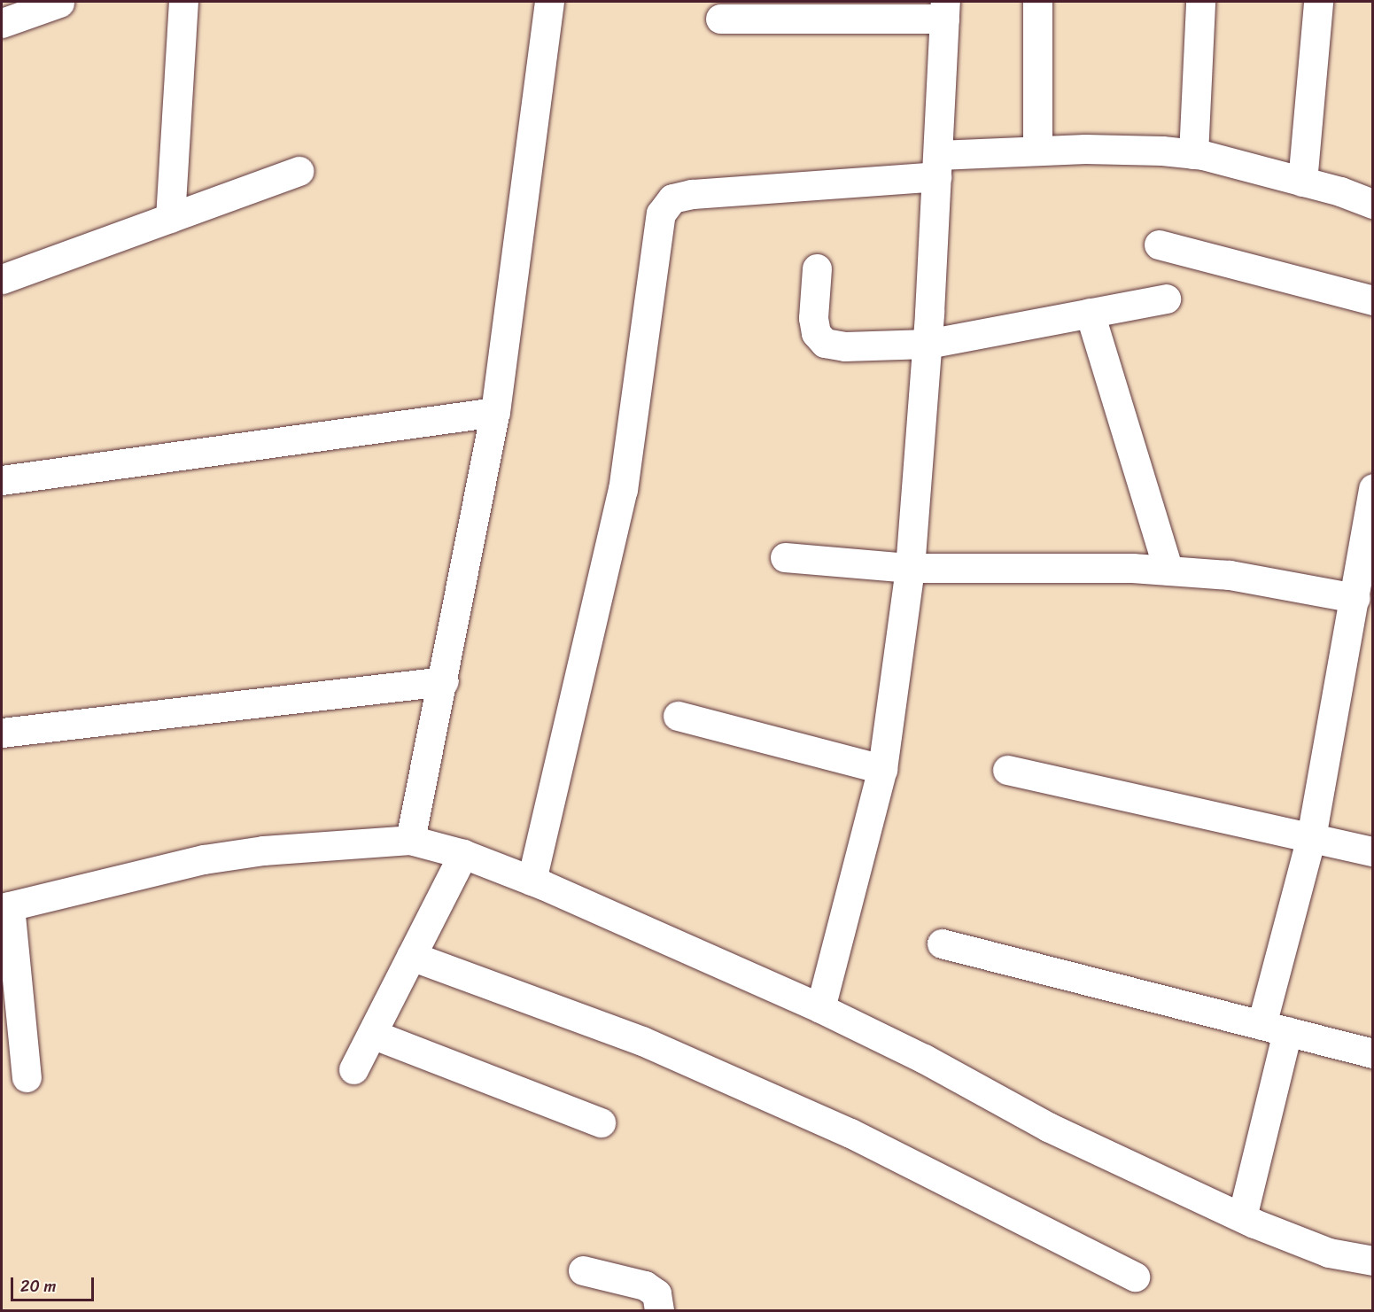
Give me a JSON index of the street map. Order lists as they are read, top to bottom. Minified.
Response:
{"scale_bar":"20 m"}
